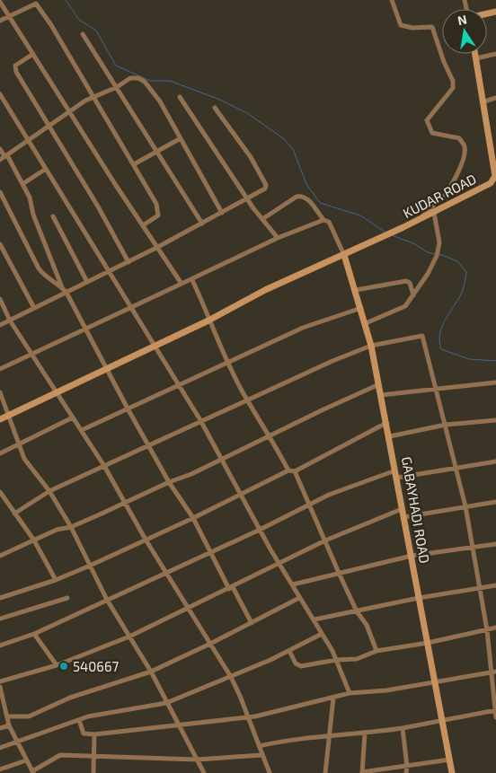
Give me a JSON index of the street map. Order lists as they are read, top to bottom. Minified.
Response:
{"streets":{"street":["KUDAR ROAD","GABAYHADI ROAD"]},"crossings":[["KUDAR ROAD","GABAYHADI ROAD"]],"places":["540667"],"north":"top"}
